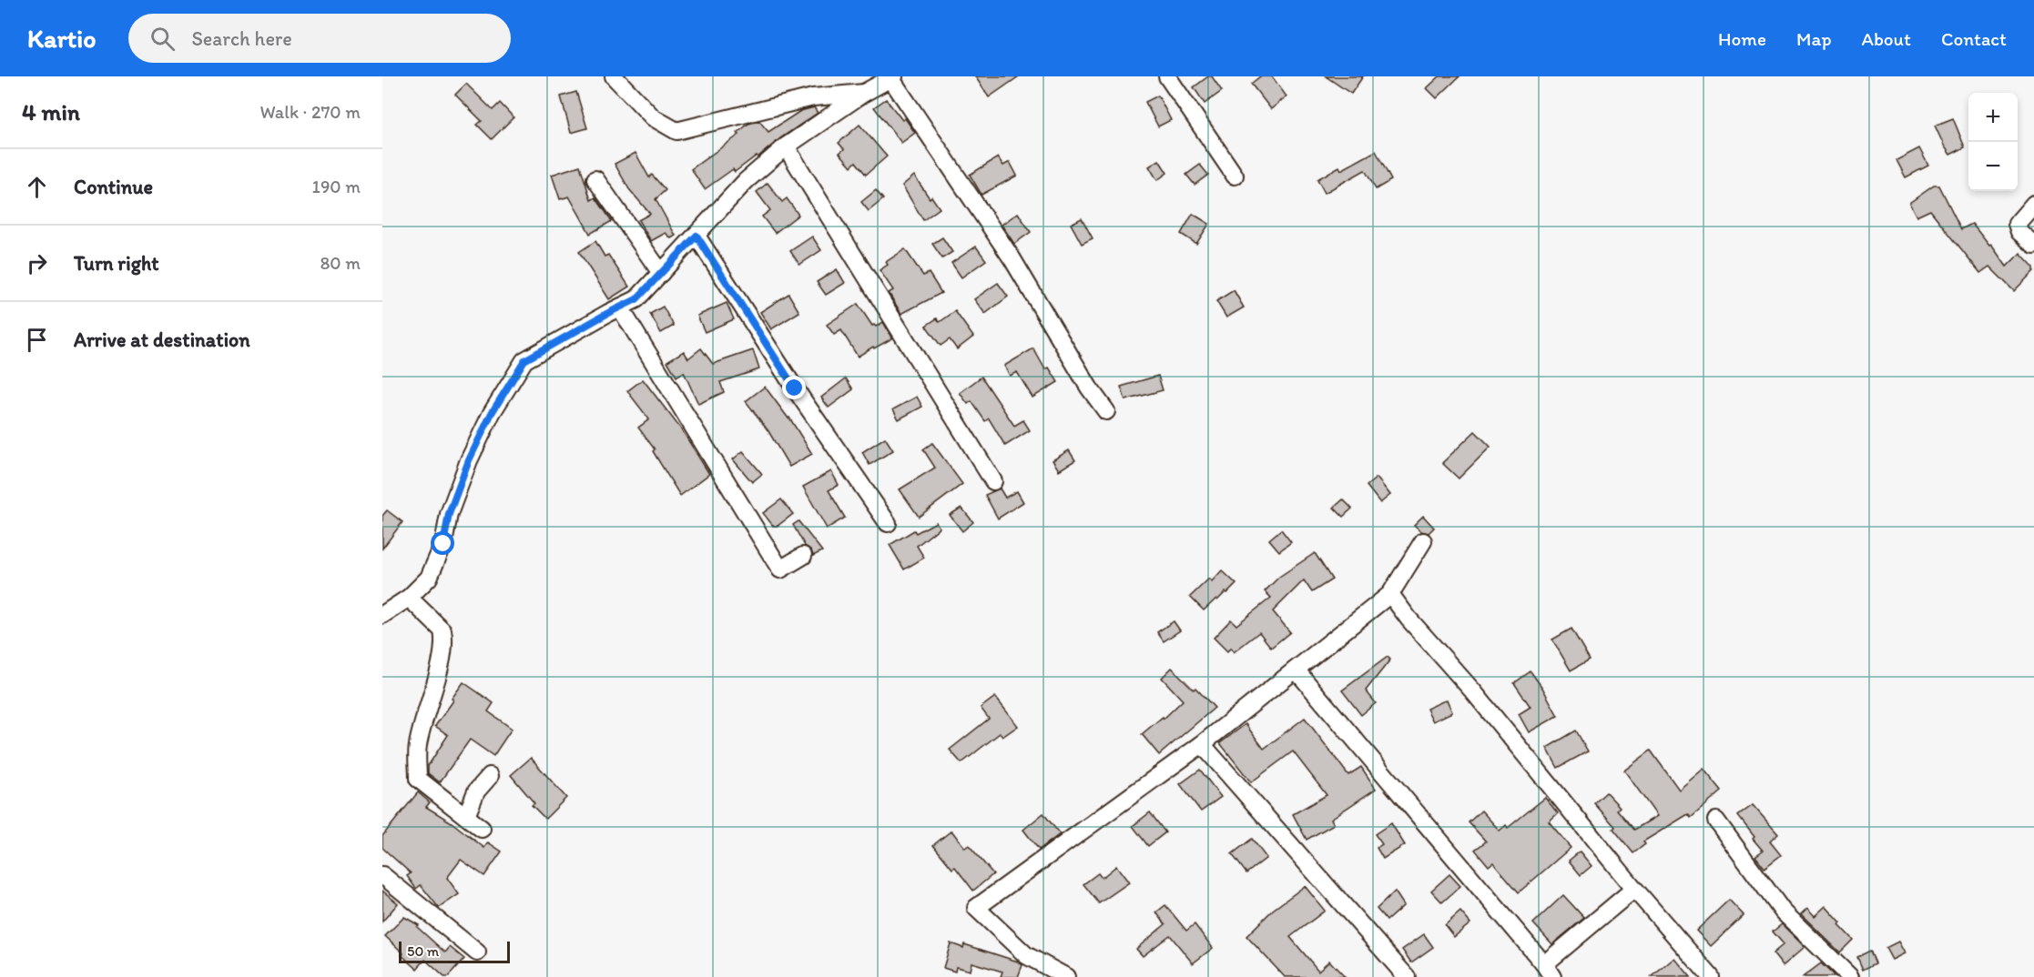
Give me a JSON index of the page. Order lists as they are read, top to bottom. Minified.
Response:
{"scale_bar":"50 m","page":{"header":"Kartio","search":"Search here","nav":["Home","Map","About","Contact"],"heading":["4 min","Walk · 270 m"],"map_buttons":["+","−"],"list":[["Continue","190 m"],["Turn right","80 m"],"Arrive at destination"],"scale":"50 m"}}
